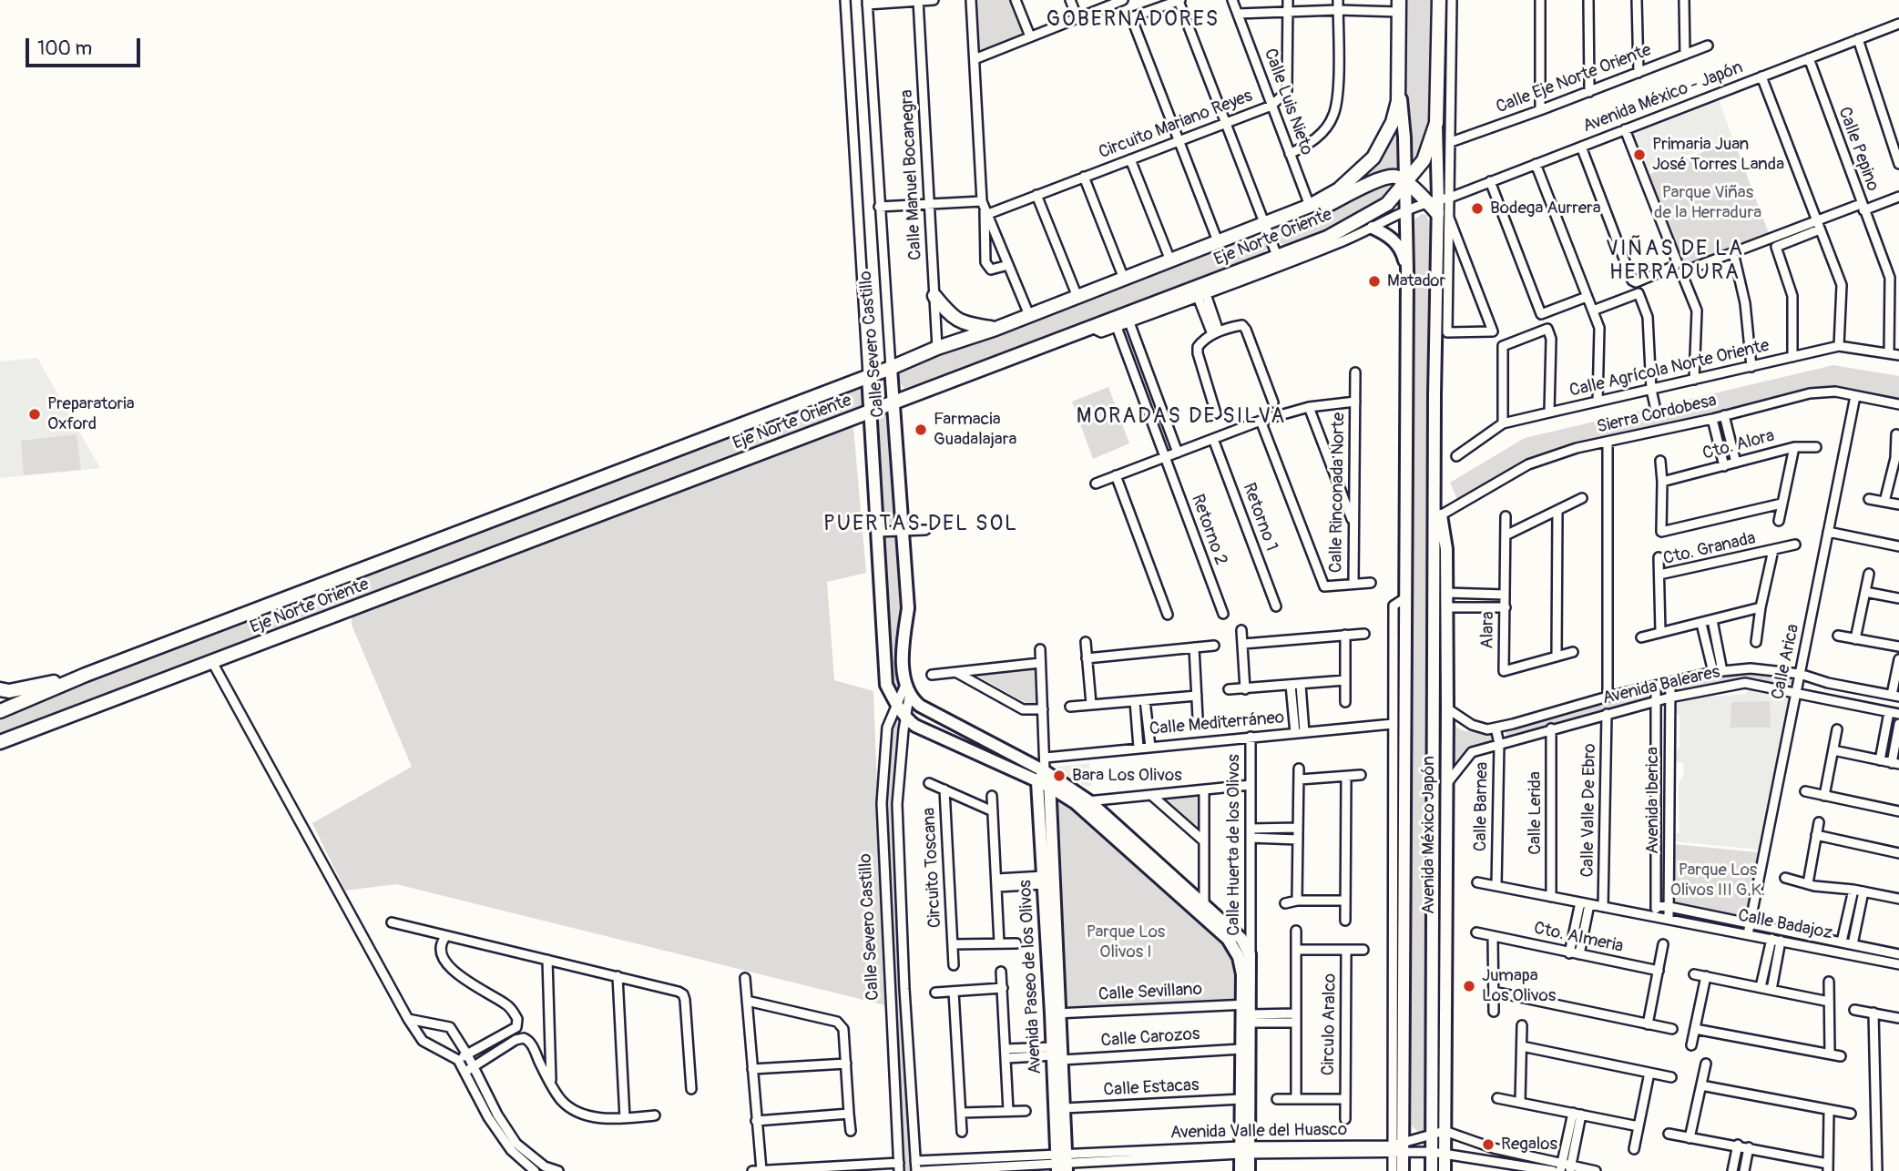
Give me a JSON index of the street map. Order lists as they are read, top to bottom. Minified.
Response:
{"streets":{"main road":["Eje Norte Oriente"],"street":["Calle Eje Norte Oriente","Avenida México - Japón","Calle Luis Nieto","Circuito Mariano Reyes","Calle Pepino","Calle Manuel Bocanegra","Calle Severo Castillo","Calle Agrícola Norte Oriente","Sierra Cordobesa","Cto. Alora","Calle Rinconada Norte","Retorno 1","Retorno 2","Cto. Granada","Alara","Calle Arica","Avenida Baleares","Calle Mediterráneo","Avenida Iberica","Calle Barnea","Calle Valle De Ebro","Calle Lerida","Avenida México Japón","Calle Huerta de los Olivos","Circuito Toscana","Calle Badajoz","Cto. Almeria","Avenida Paseo de los Olivos","Calle Sevillano","Circulo Aralco","Calle Carozos","Calle Estacas","Avenida Valle del Huasco"]},"crossings":[["Avenida México - Japón","Calle Pepino"],["Avenida México - Japón","Eje Norte Oriente"],["Avenida México - Japón","Retorno 2"],["Avenida México - Japón","Avenida México Japón"],["Calle Luis Nieto","Circuito Mariano Reyes"],["Calle Luis Nieto","Eje Norte Oriente"],["Circuito Mariano Reyes","Calle Manuel Bocanegra"],["Circuito Mariano Reyes","Calle Severo Castillo"],["Calle Manuel Bocanegra","Eje Norte Oriente"],["Eje Norte Oriente","Calle Severo Castillo"],["Eje Norte Oriente","Avenida México Japón"],["Calle Severo Castillo","Avenida Valle del Huasco"],["Sierra Cordobesa","Calle Arica"],["Sierra Cordobesa","Avenida México Japón"],["Calle Arica","Avenida Baleares"],["Calle Arica","Calle Badajoz"],["Avenida Baleares","Avenida Iberica"],["Avenida Baleares","Calle Barnea"],["Avenida Baleares","Calle Valle De Ebro"],["Avenida Baleares","Calle Lerida"],["Avenida Baleares","Avenida México Japón"],["Calle Mediterráneo","Avenida México Japón"],["Calle Mediterráneo","Calle Huerta de los Olivos"],["Avenida Iberica","Calle Badajoz"],["Calle Barnea","Calle Badajoz"],["Calle Valle De Ebro","Calle Badajoz"],["Calle Lerida","Calle Badajoz"],["Avenida México Japón","Avenida Valle del Huasco"],["Avenida Paseo de los Olivos","Calle Sevillano"],["Avenida Paseo de los Olivos","Calle Carozos"],["Avenida Paseo de los Olivos","Calle Estacas"],["Avenida Paseo de los Olivos","Avenida Valle del Huasco"],["Calle Sevillano","Circulo Aralco"]],"districts":["GOBERNADORES","VIÑAS DE LA HERRADURA","MORADAS DE SILVA","PUERTAS DEL SOL"],"parks":["Parque Viñas de la Herradura","Parque Los Olivos III G.K.","Parque Los Olivos I"],"places":["Primaria Juan José Torres Landa","Bodega Aurrera","Matador","Preparatoria Oxford","Farmacia Guadalajara","Bara Los Olivos","Jumapa Los Olivos","Regalos"],"scale_bar":"100 m"}
